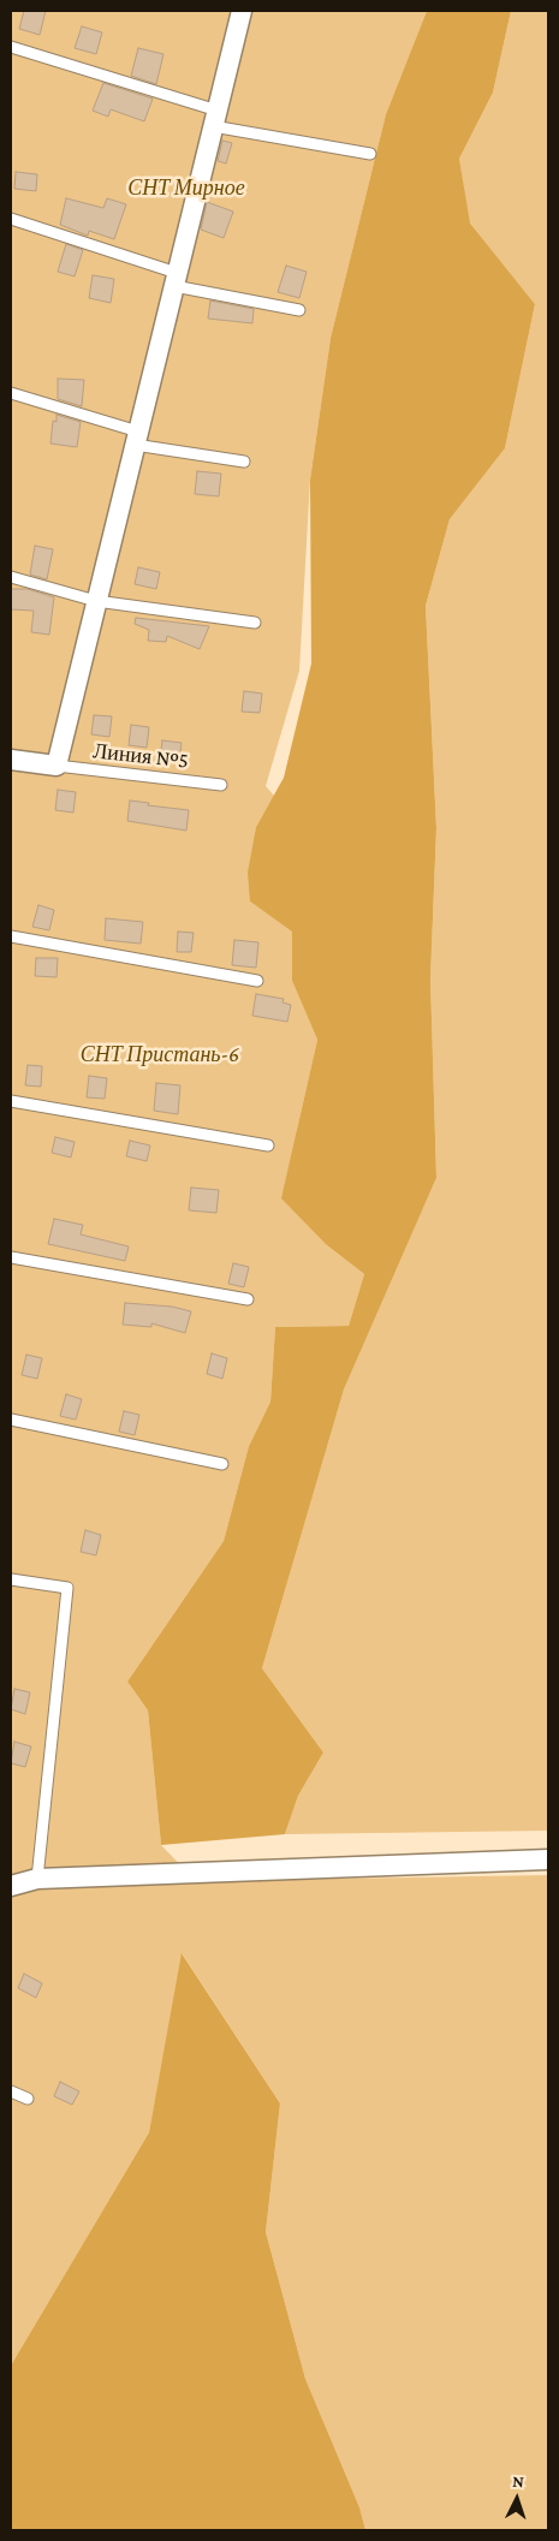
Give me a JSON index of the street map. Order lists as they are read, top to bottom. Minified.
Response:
{"streets":{"lane":["Линия №5"]},"parks":["СНТ Мирное","СНТ Пристань-6"],"north":"top"}
